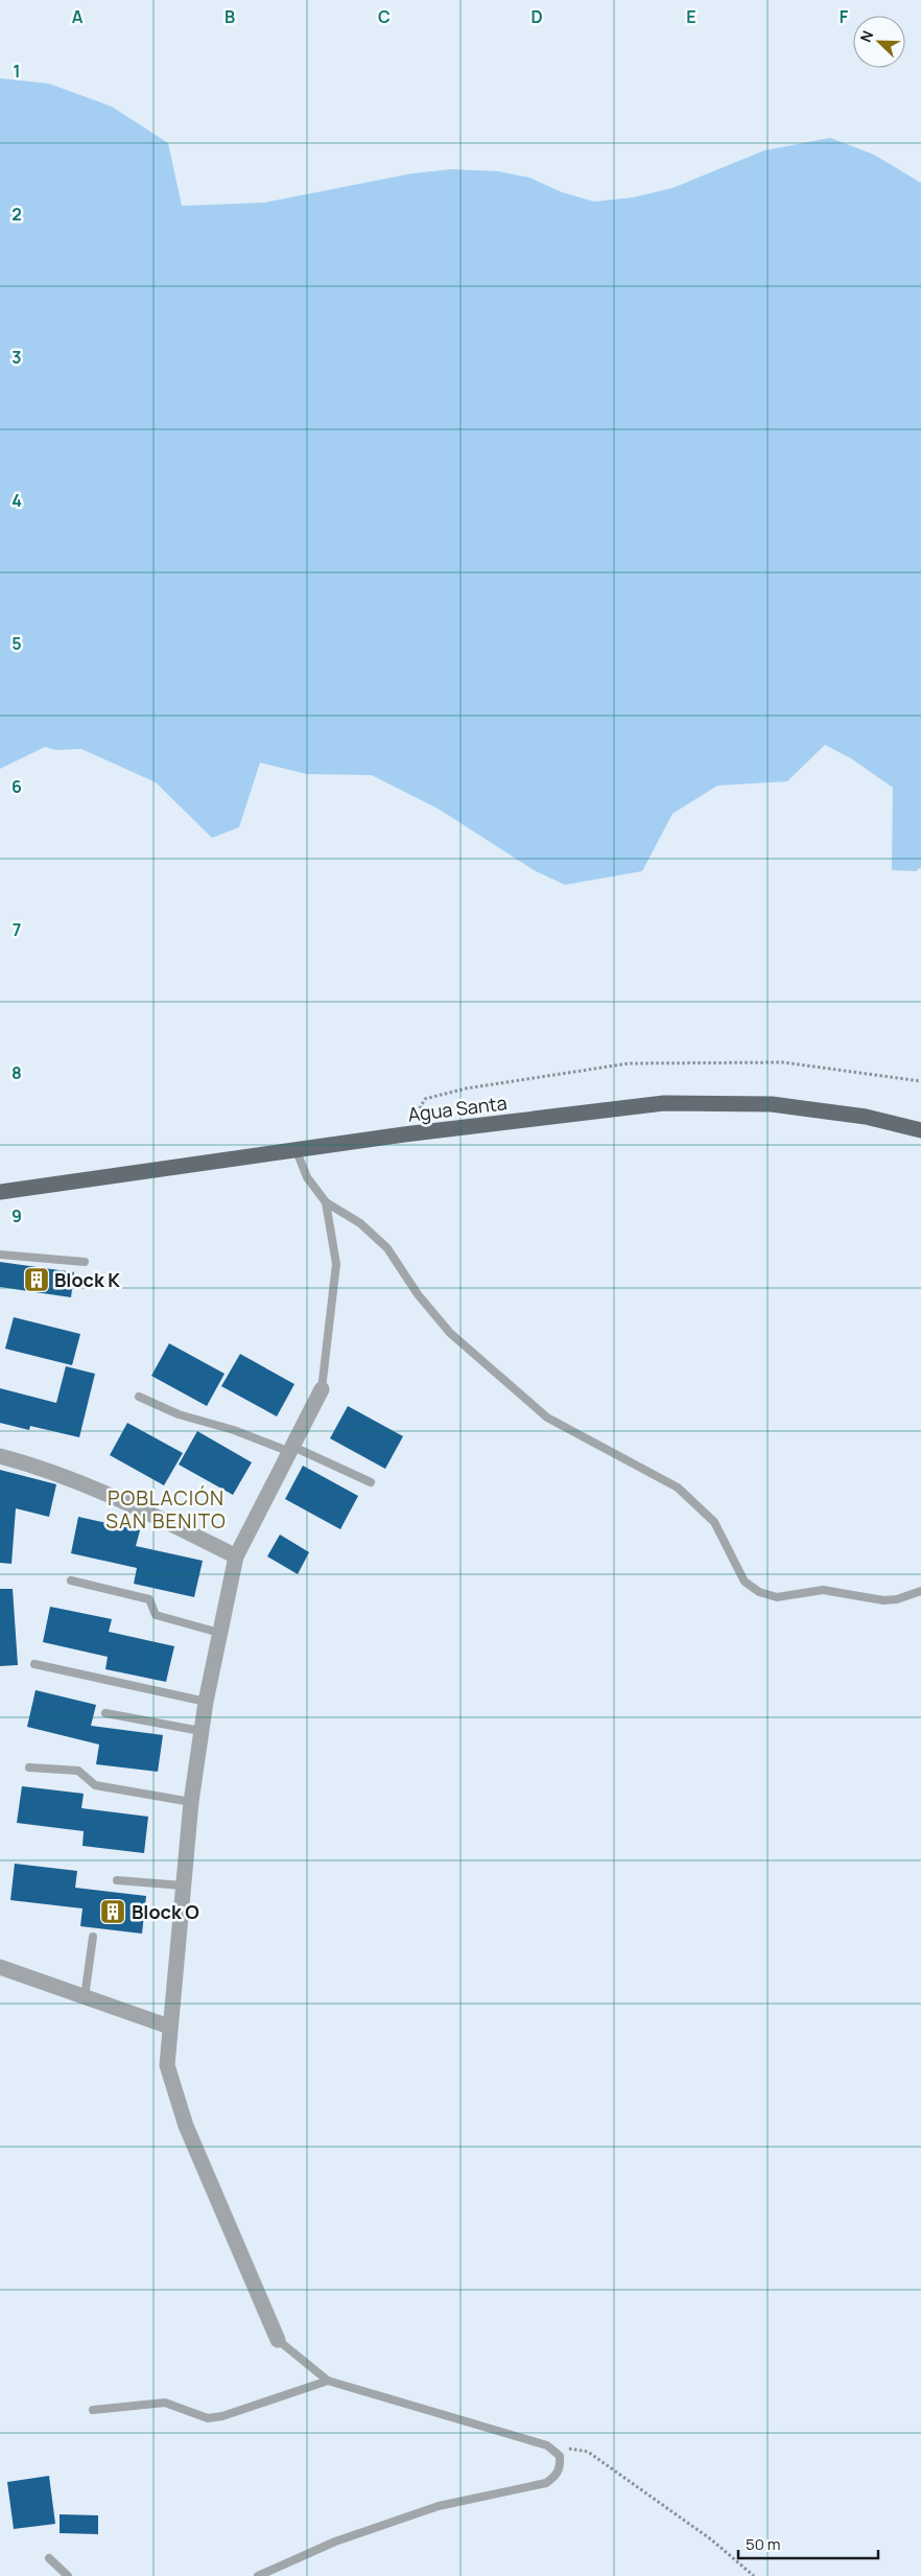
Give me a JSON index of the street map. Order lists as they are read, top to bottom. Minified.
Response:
{"streets":{"main road":["Agua Santa"]},"districts":["POBLACIÓN SAN BENITO"],"places":{"building":["Block K","Block O"]},"scale_bar":"50 m","north":"top left","grid":{"columns":["A","B","C","D","E","F"],"rows":["1","2","3","4","5","6","7","8","9"]}}
